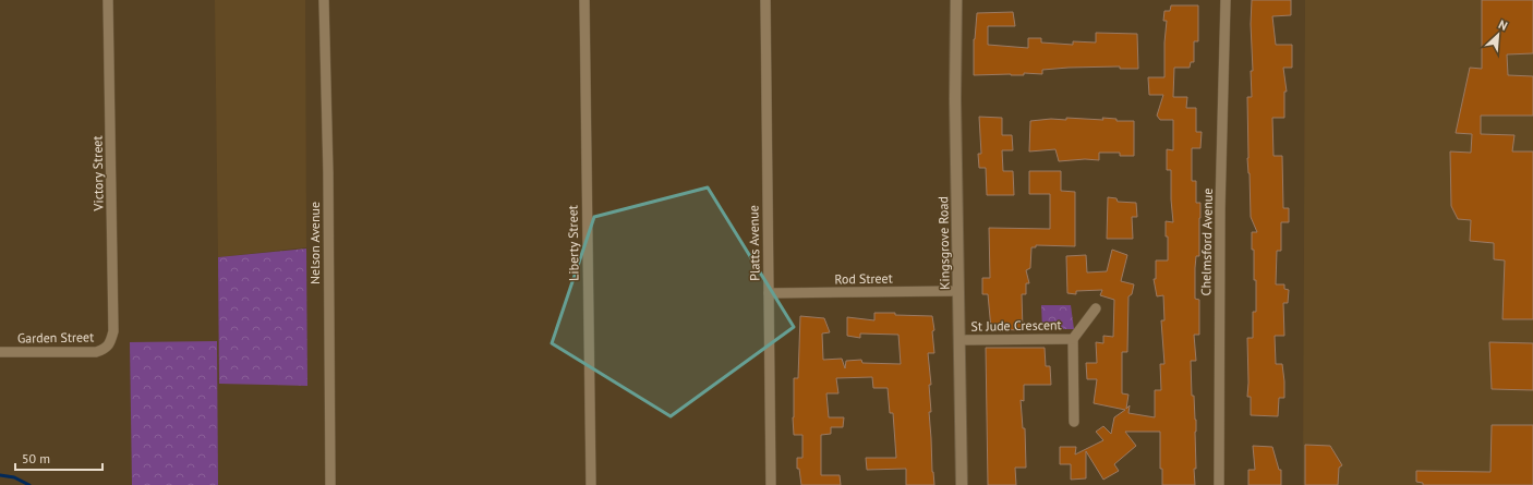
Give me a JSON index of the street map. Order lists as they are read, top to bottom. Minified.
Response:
{"streets":{"main road":["Kingsgrove Road"],"street":["Victory Street","Chelmsford Avenue","Nelson Avenue","Liberty Street","Platts Avenue","Rod Street","St Jude Crescent","Garden Street"]},"crossings":[["Victory Street","Garden Street"],["Platts Avenue","Rod Street"],["Kingsgrove Road","Rod Street"],["Kingsgrove Road","St Jude Crescent"]],"scale_bar":"50 m","north":"top right"}
